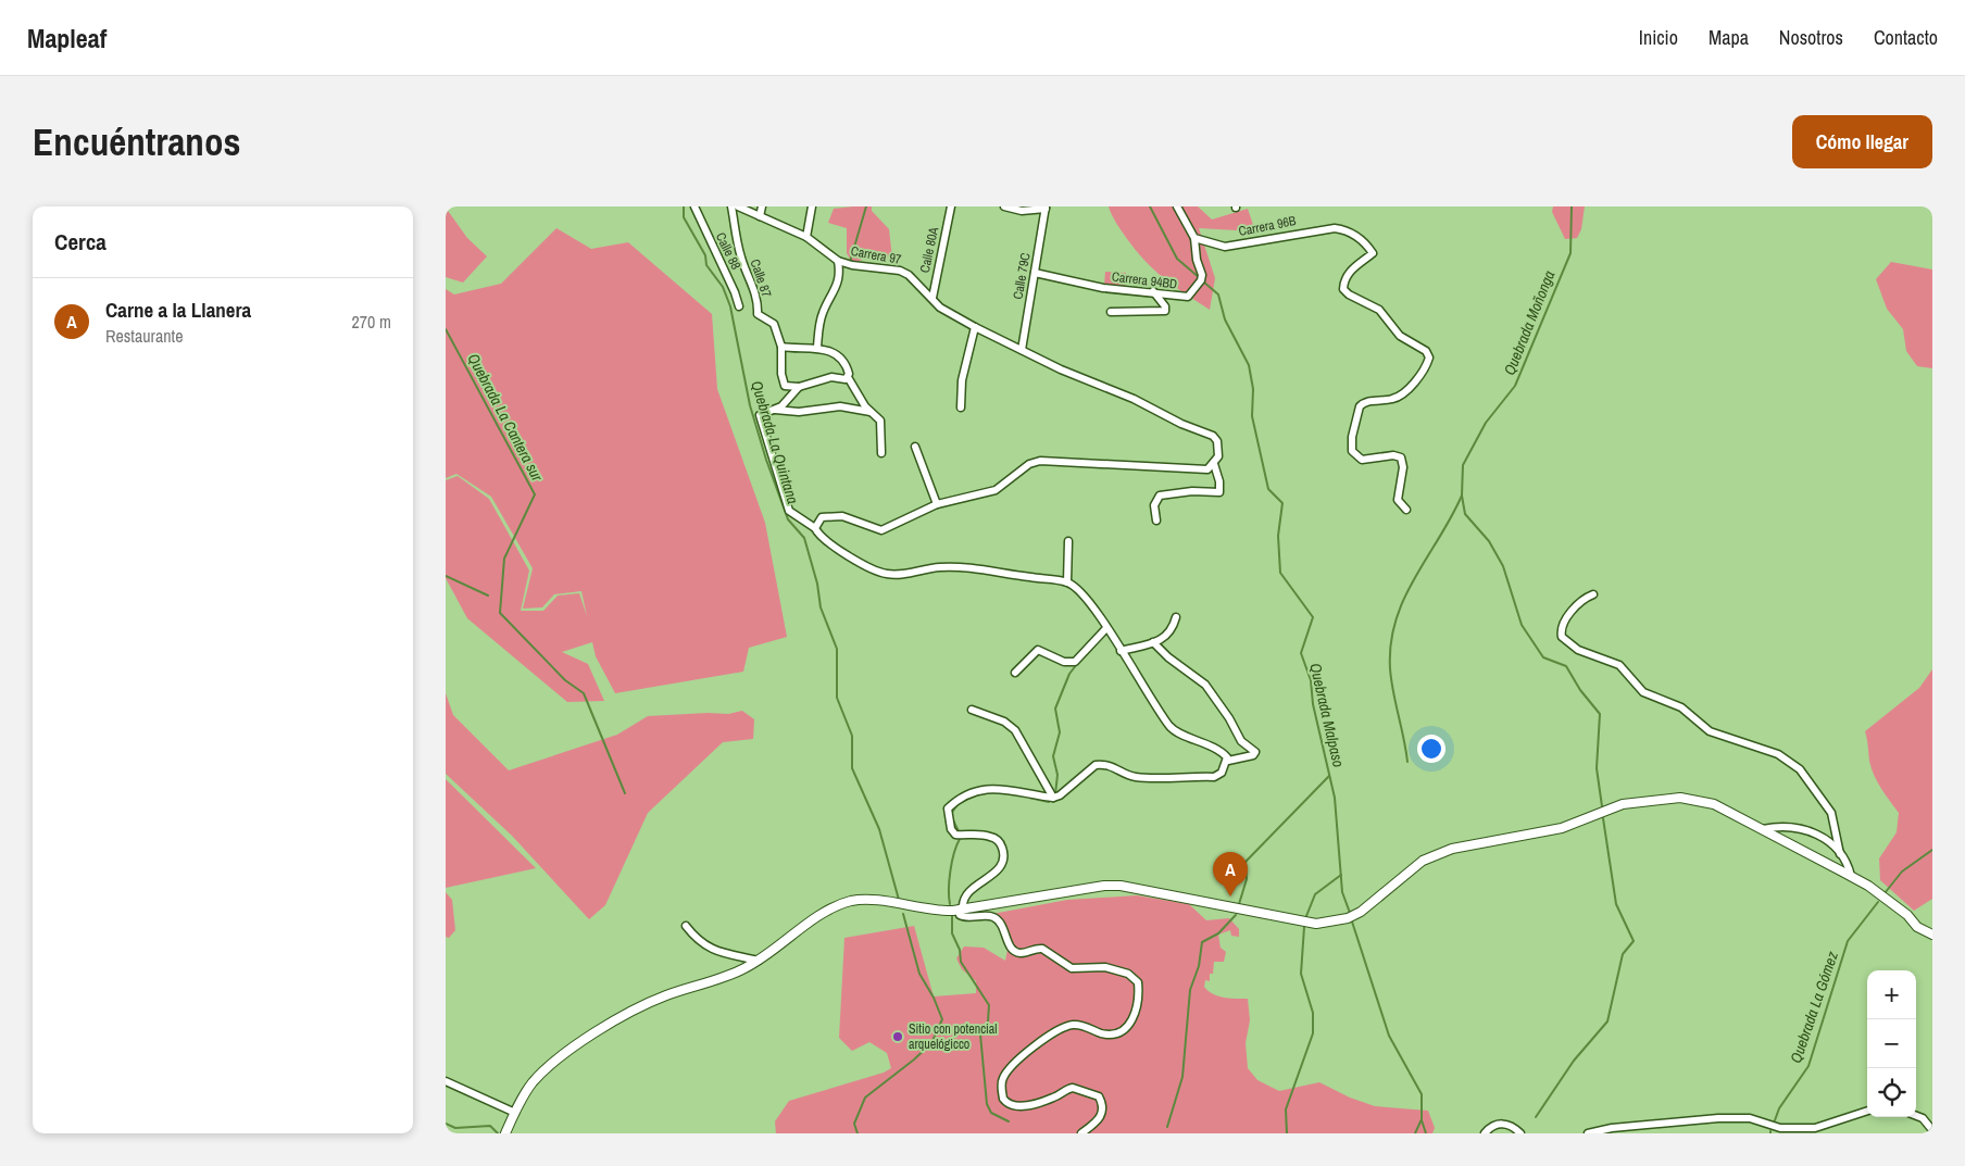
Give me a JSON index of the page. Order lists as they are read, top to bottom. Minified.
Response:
{"streets":{"street":["Carrera 96B","Calle 80A","Calle 88","Carrera 97","Calle 79C","Calle 87","Carrera 94BD"]},"crossings":[["Carrera 96B","Carrera 94BD"],["Calle 80A","Carrera 97"],["Carrera 97","Calle 79C"],["Calle 79C","Carrera 94BD"]],"water":["Quebrada Moñonga","Quebrada La Cantera sur","Quebrada La Quintana","Quebrada Malpaso","Quebrada La Gómez"],"places":["Sitio con potencial arquelógicco"],"page":{"header":"Mapleaf","nav":["Inicio","Mapa","Nosotros","Contacto"],"buttons":"Cómo llegar","title":"Encuéntranos","heading":"Cerca","list":[{"mark":"A","name":"Carne a la Llanera","note":"Restaurante","value":"270 m"}],"pins":"A","map_buttons":["+","−"]}}
